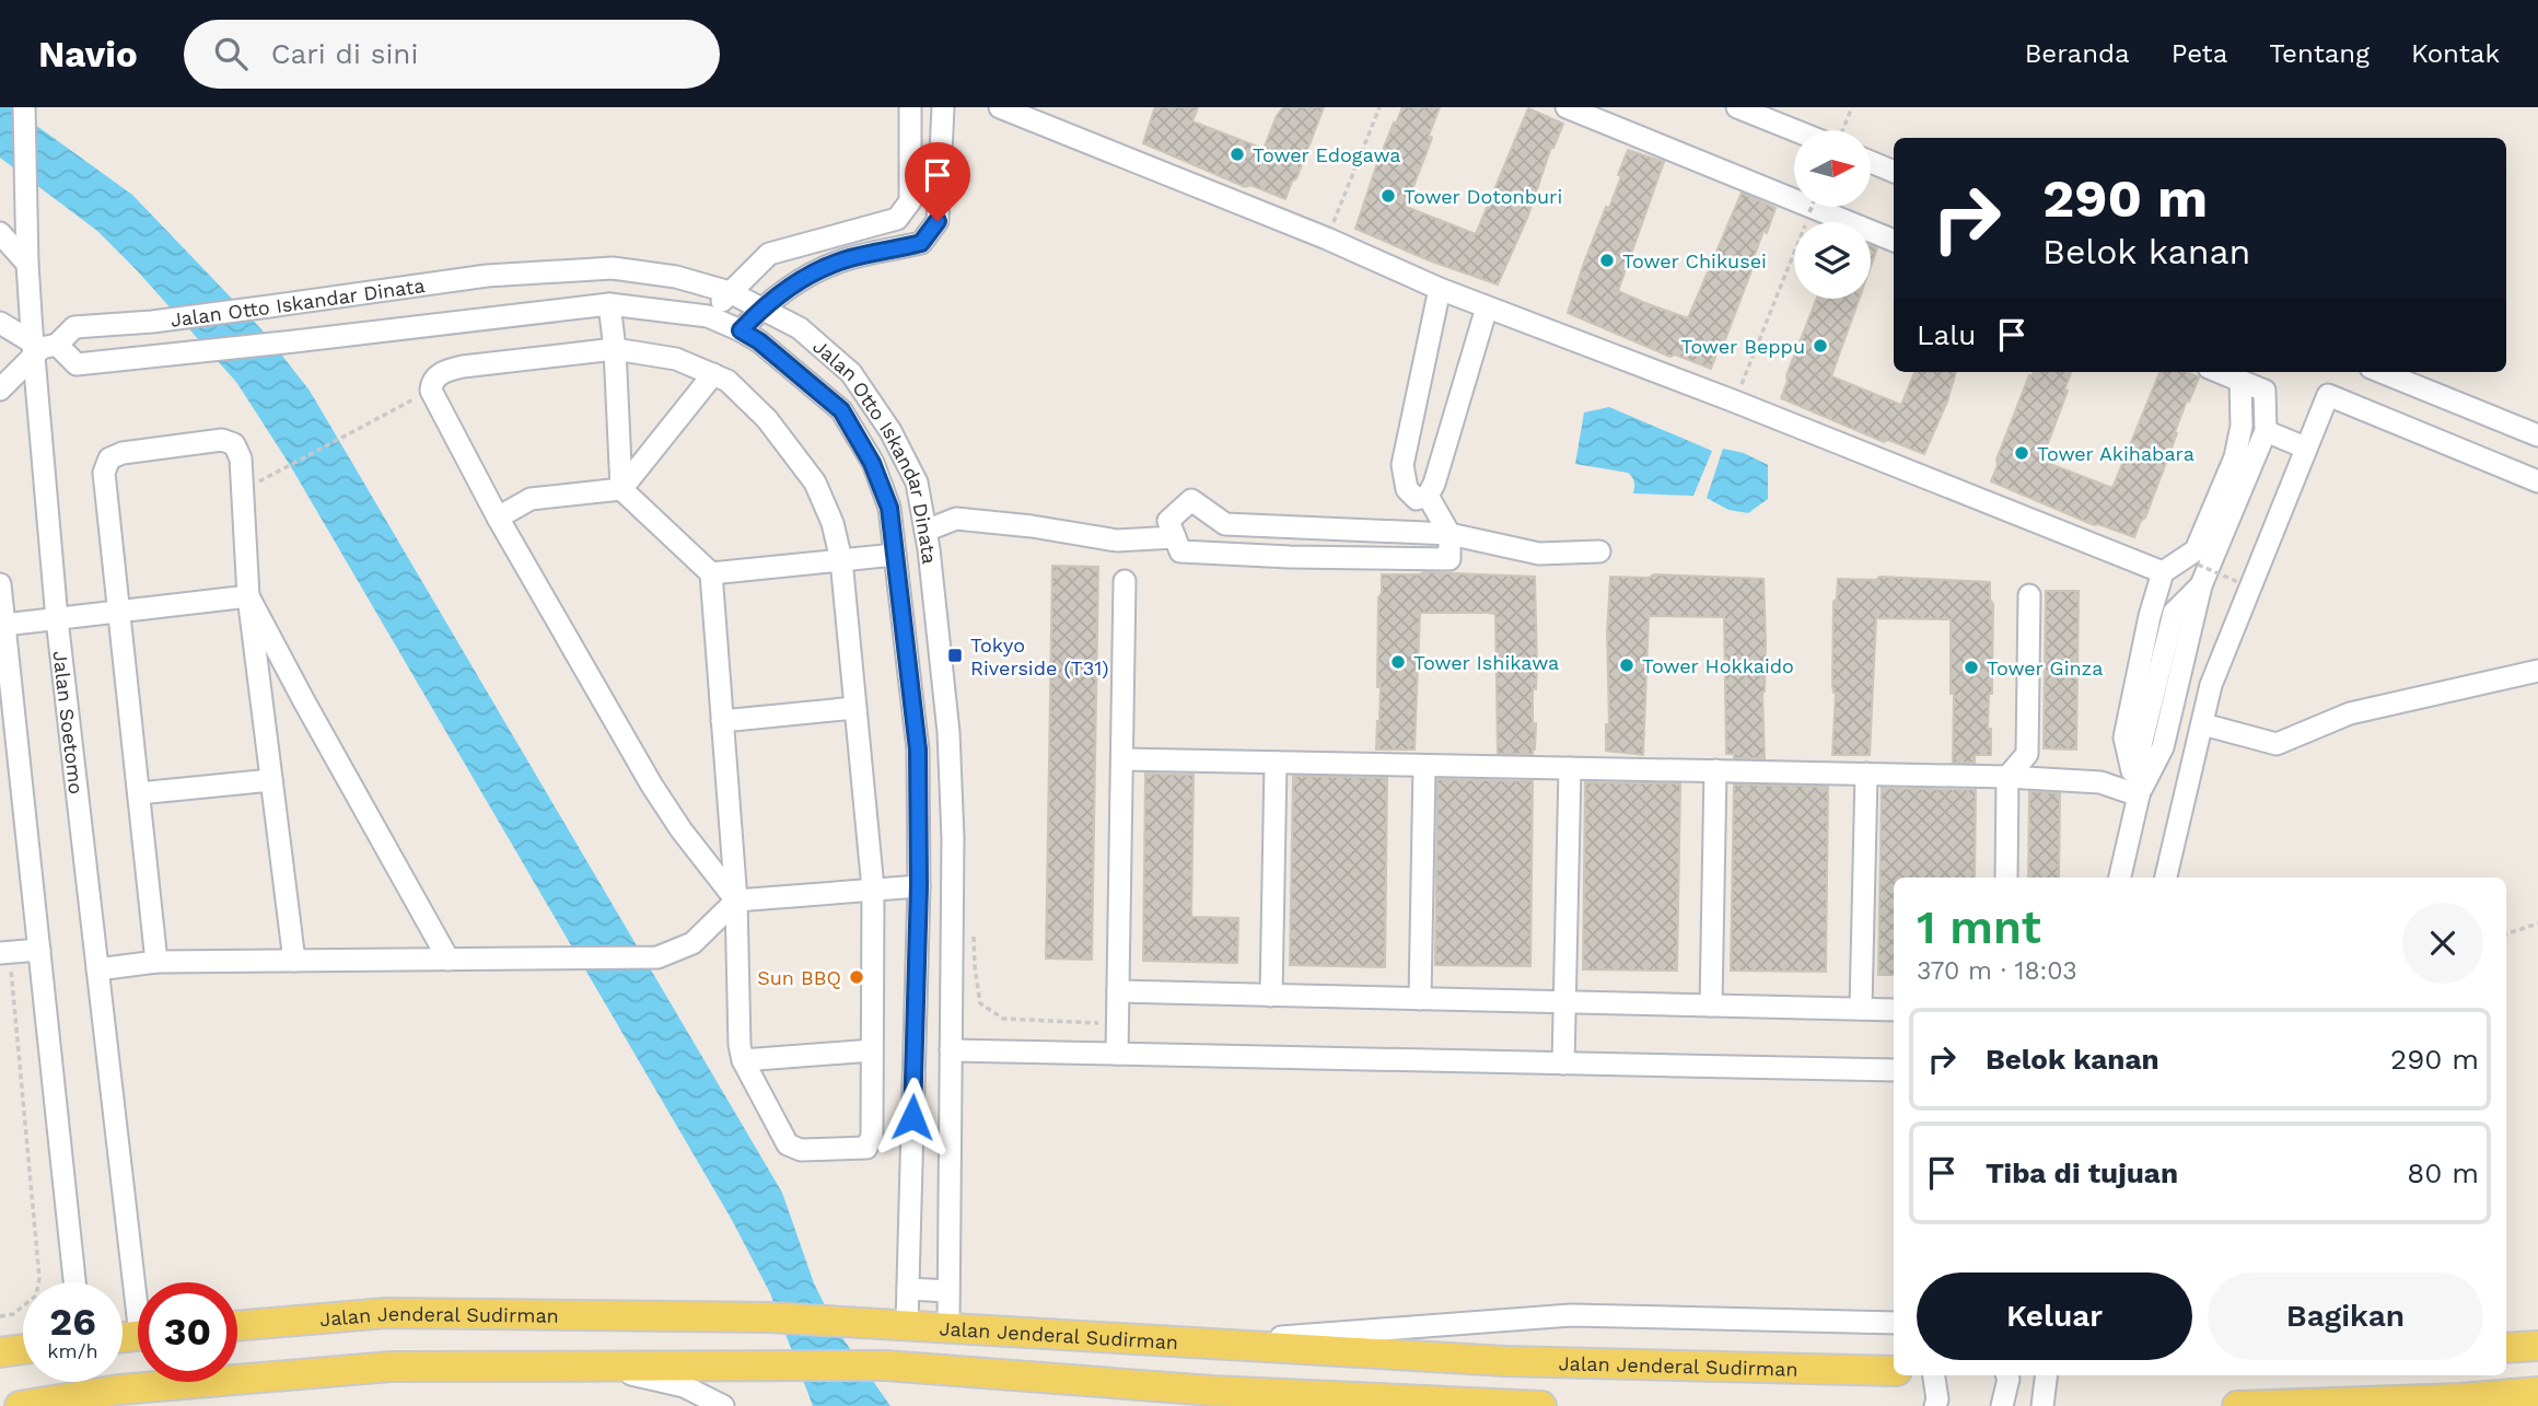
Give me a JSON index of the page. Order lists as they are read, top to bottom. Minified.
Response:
{"streets":{"main road":["Jalan Jenderal Sudirman"],"street":["Jalan Otto Iskandar Dinata","Jalan Soetomo"]},"crossings":[["Jalan Otto Iskandar Dinata","Jalan Soetomo"],["Jalan Otto Iskandar Dinata","Jalan Jenderal Sudirman"]],"places":{"other":["Tower Edogawa","Tower Dotonburi","Tower Chikusei","Tower Beppu","Tower Akihabara","Tower Ishikawa","Tower Hokkaido","Tower Ginza","Sun BBQ"],"transit":["Tokyo Riverside (T31)"]},"north":"right","page":{"header":"Navio","search":"Cari di sini","nav":["Beranda","Peta","Tentang","Kontak"],"turn":["290 m","Belok kanan"],"then":"Lalu","heading":["1 mnt","370 m · 18:03"],"list":[{"name":"Belok kanan","value":"290 m"},{"name":"Tiba di tujuan","value":"80 m"}],"buttons":["Keluar","Bagikan"],"speed":"26 km/h","limit":"30"}}
